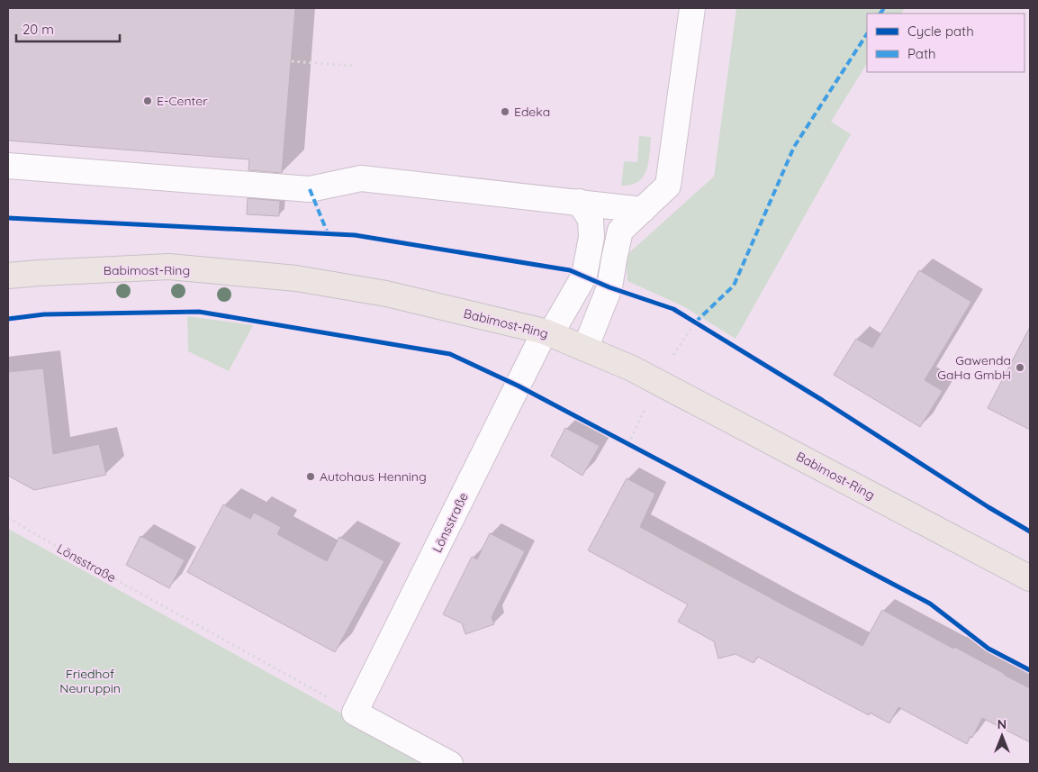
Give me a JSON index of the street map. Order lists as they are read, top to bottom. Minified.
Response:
{"streets":{"main road":["Babimost-Ring"],"street":["Lönsstraße"]},"crossings":[["Babimost-Ring","Lönsstraße"]],"parks":["Friedhof Neuruppin"],"places":["E-Center","Edeka","Gawenda GaHa GmbH","Autohaus Henning"],"legend":["Cycle path","Path"],"scale_bar":"20 m","north":"top"}
